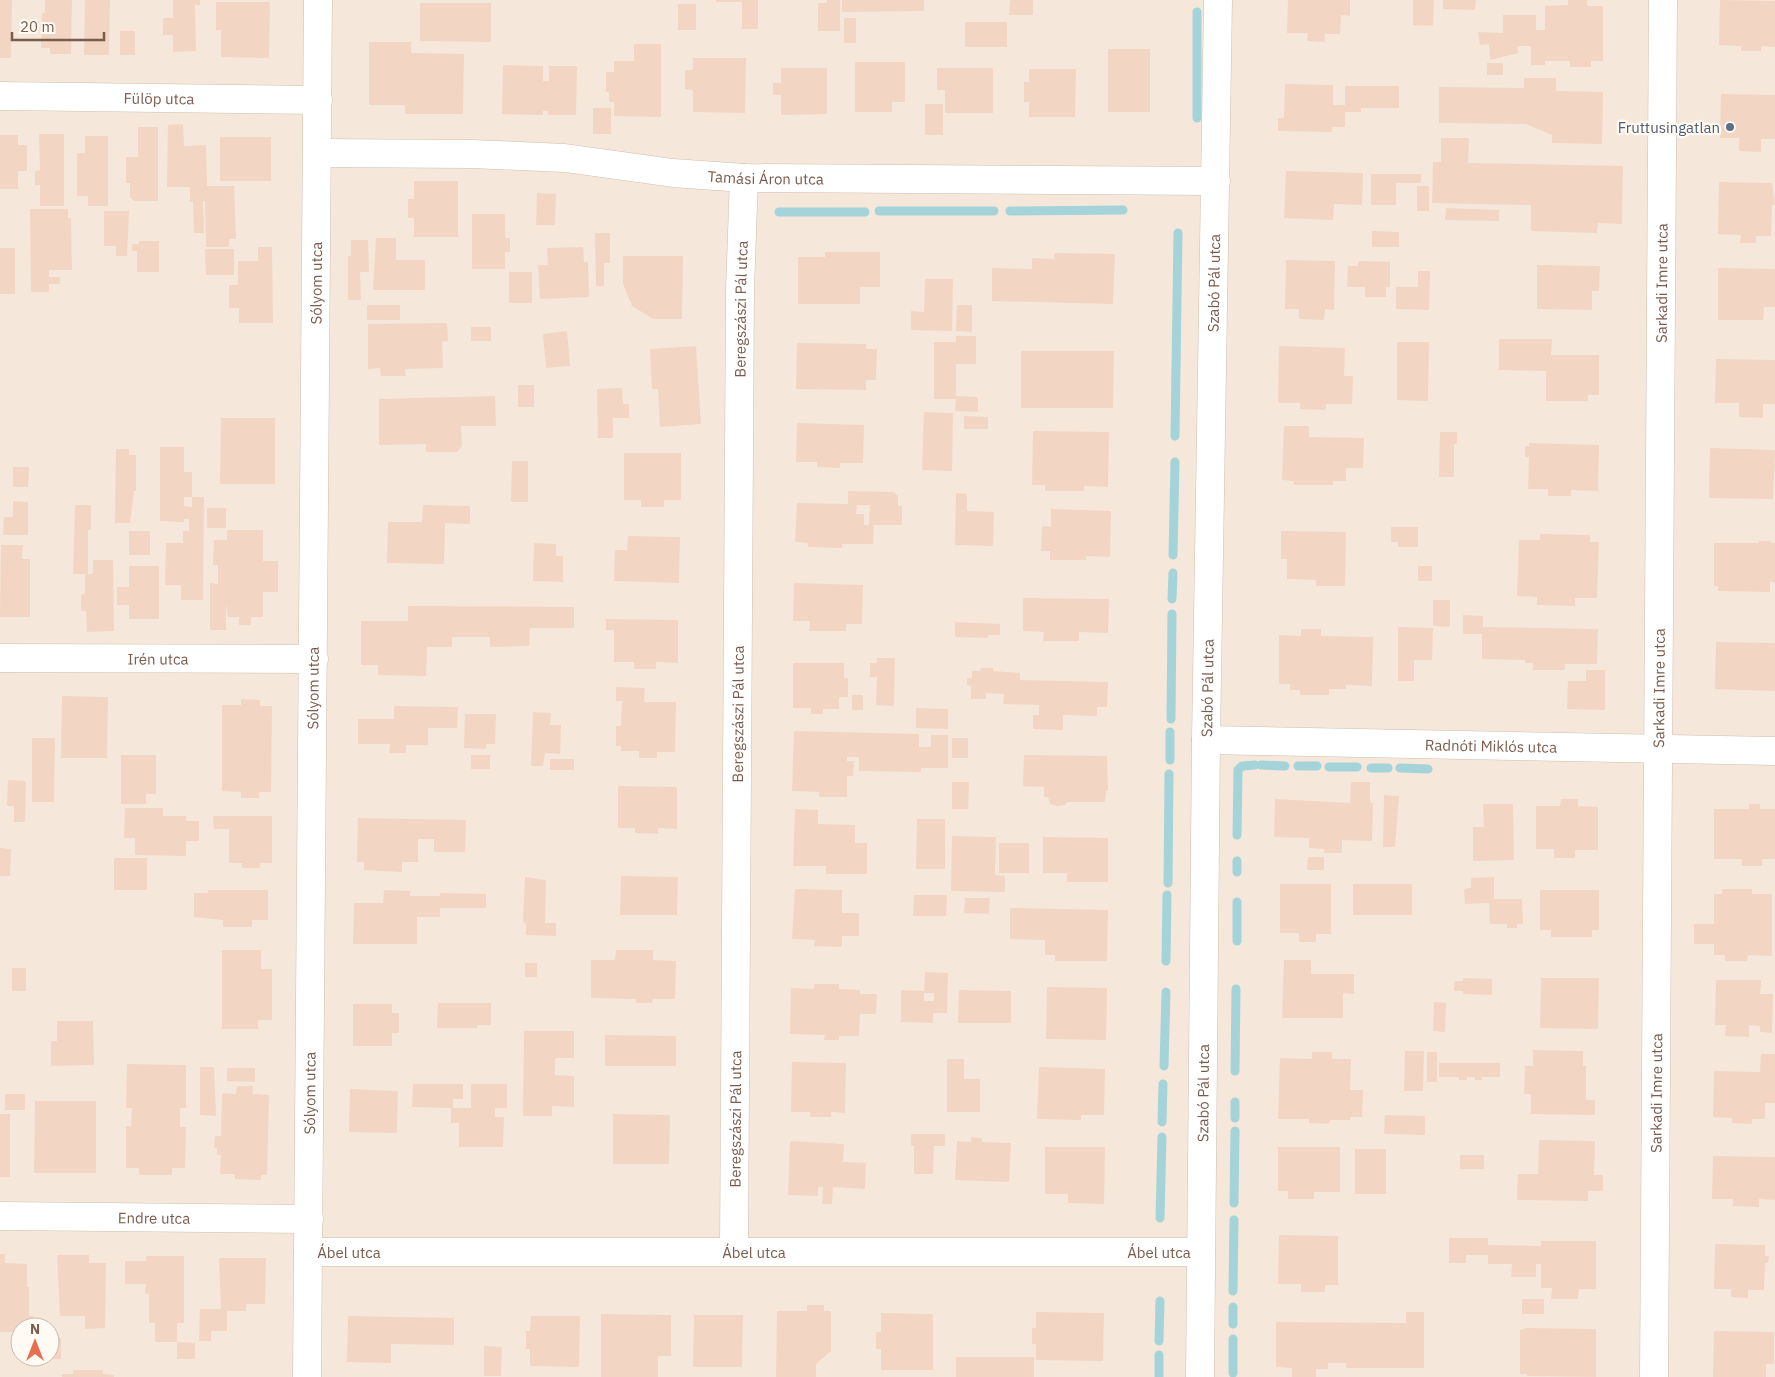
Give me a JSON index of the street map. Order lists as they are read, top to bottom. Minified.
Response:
{"streets":{"street":["Fülöp utca","Tamási Áron utca","Sólyom utca","Szabó Pál utca","Sarkadi Imre utca","Beregszászi Pál utca","Irén utca","Radnóti Miklós utca","Endre utca","Ábel utca"]},"crossings":[["Fülöp utca","Sólyom utca"],["Tamási Áron utca","Sólyom utca"],["Tamási Áron utca","Szabó Pál utca"],["Tamási Áron utca","Beregszászi Pál utca"],["Sólyom utca","Irén utca"],["Sólyom utca","Endre utca"],["Sólyom utca","Ábel utca"],["Szabó Pál utca","Radnóti Miklós utca"],["Szabó Pál utca","Ábel utca"],["Sarkadi Imre utca","Radnóti Miklós utca"],["Beregszászi Pál utca","Ábel utca"]],"places":["Fruttusingatlan"],"scale_bar":"20 m","north":"top"}
